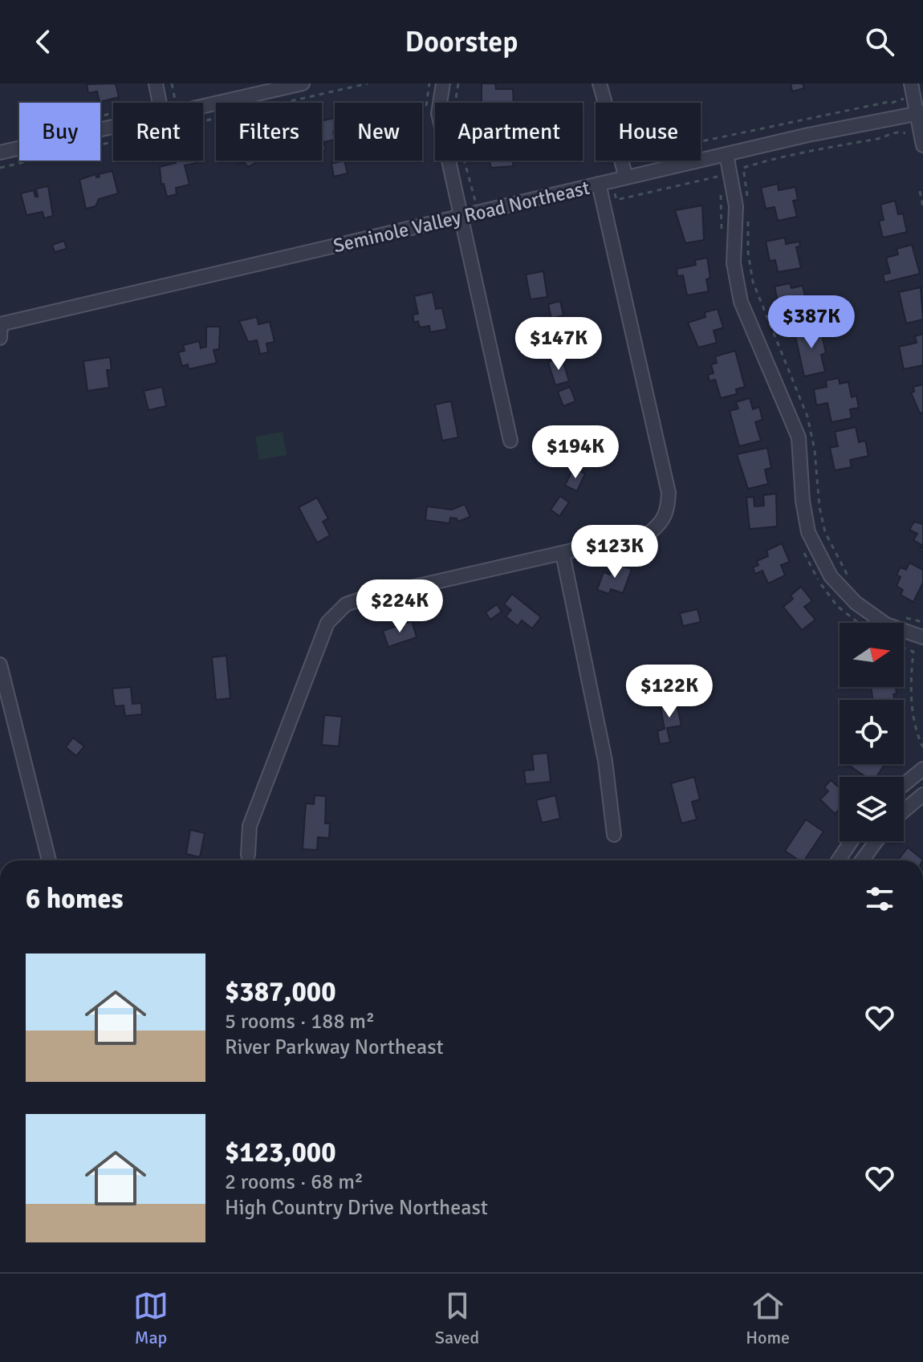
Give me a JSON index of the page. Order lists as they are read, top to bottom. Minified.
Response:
{"streets":{"street":["Seminole Valley Road Northeast"]},"north":"right","page":{"header":"Doorstep","chip":["Buy","Rent","Filters","New","Apartment","House"],"price":["$387K","$147K","$194K","$123K","$224K","$122K"],"heading":"6 homes","list":[{"name":"$387,000","note":"5 rooms · 188 m² · River Parkway Northeast"},{"name":"$123,000","note":"2 rooms · 68 m² · High Country Drive Northeast"}],"tabs":["Map","Saved","Home"]}}
